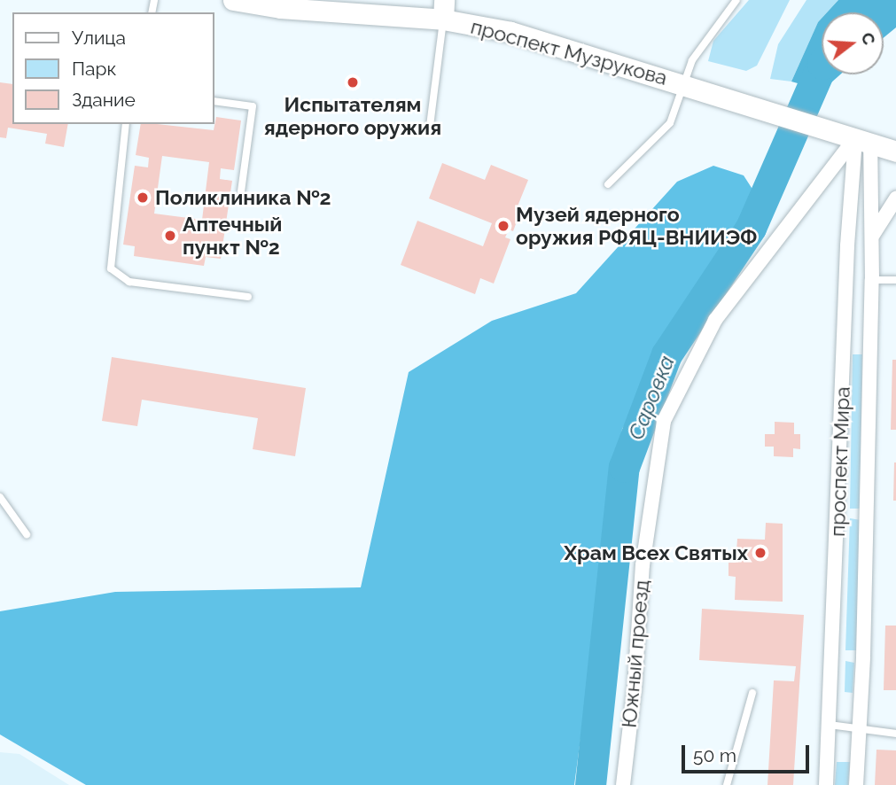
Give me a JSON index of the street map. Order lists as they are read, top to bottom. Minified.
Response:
{"streets":{"main road":["проспект Музрукова"],"street":["проспект Мира","Южный проезд"]},"crossings":[["проспект Музрукова","проспект Мира"],["проспект Музрукова","Южный проезд"],["проспект Мира","Южный проезд"]],"water":["Саровка"],"places":["Испытателям ядерного оружия","Поликлиника №2","Музей ядерного оружия РФЯЦ-ВНИИЭФ","Аптечный пункт №2","Храм Всех Святых"],"legend":["Улица","Парк","Здание"],"scale_bar":"50 m","north":"right"}
